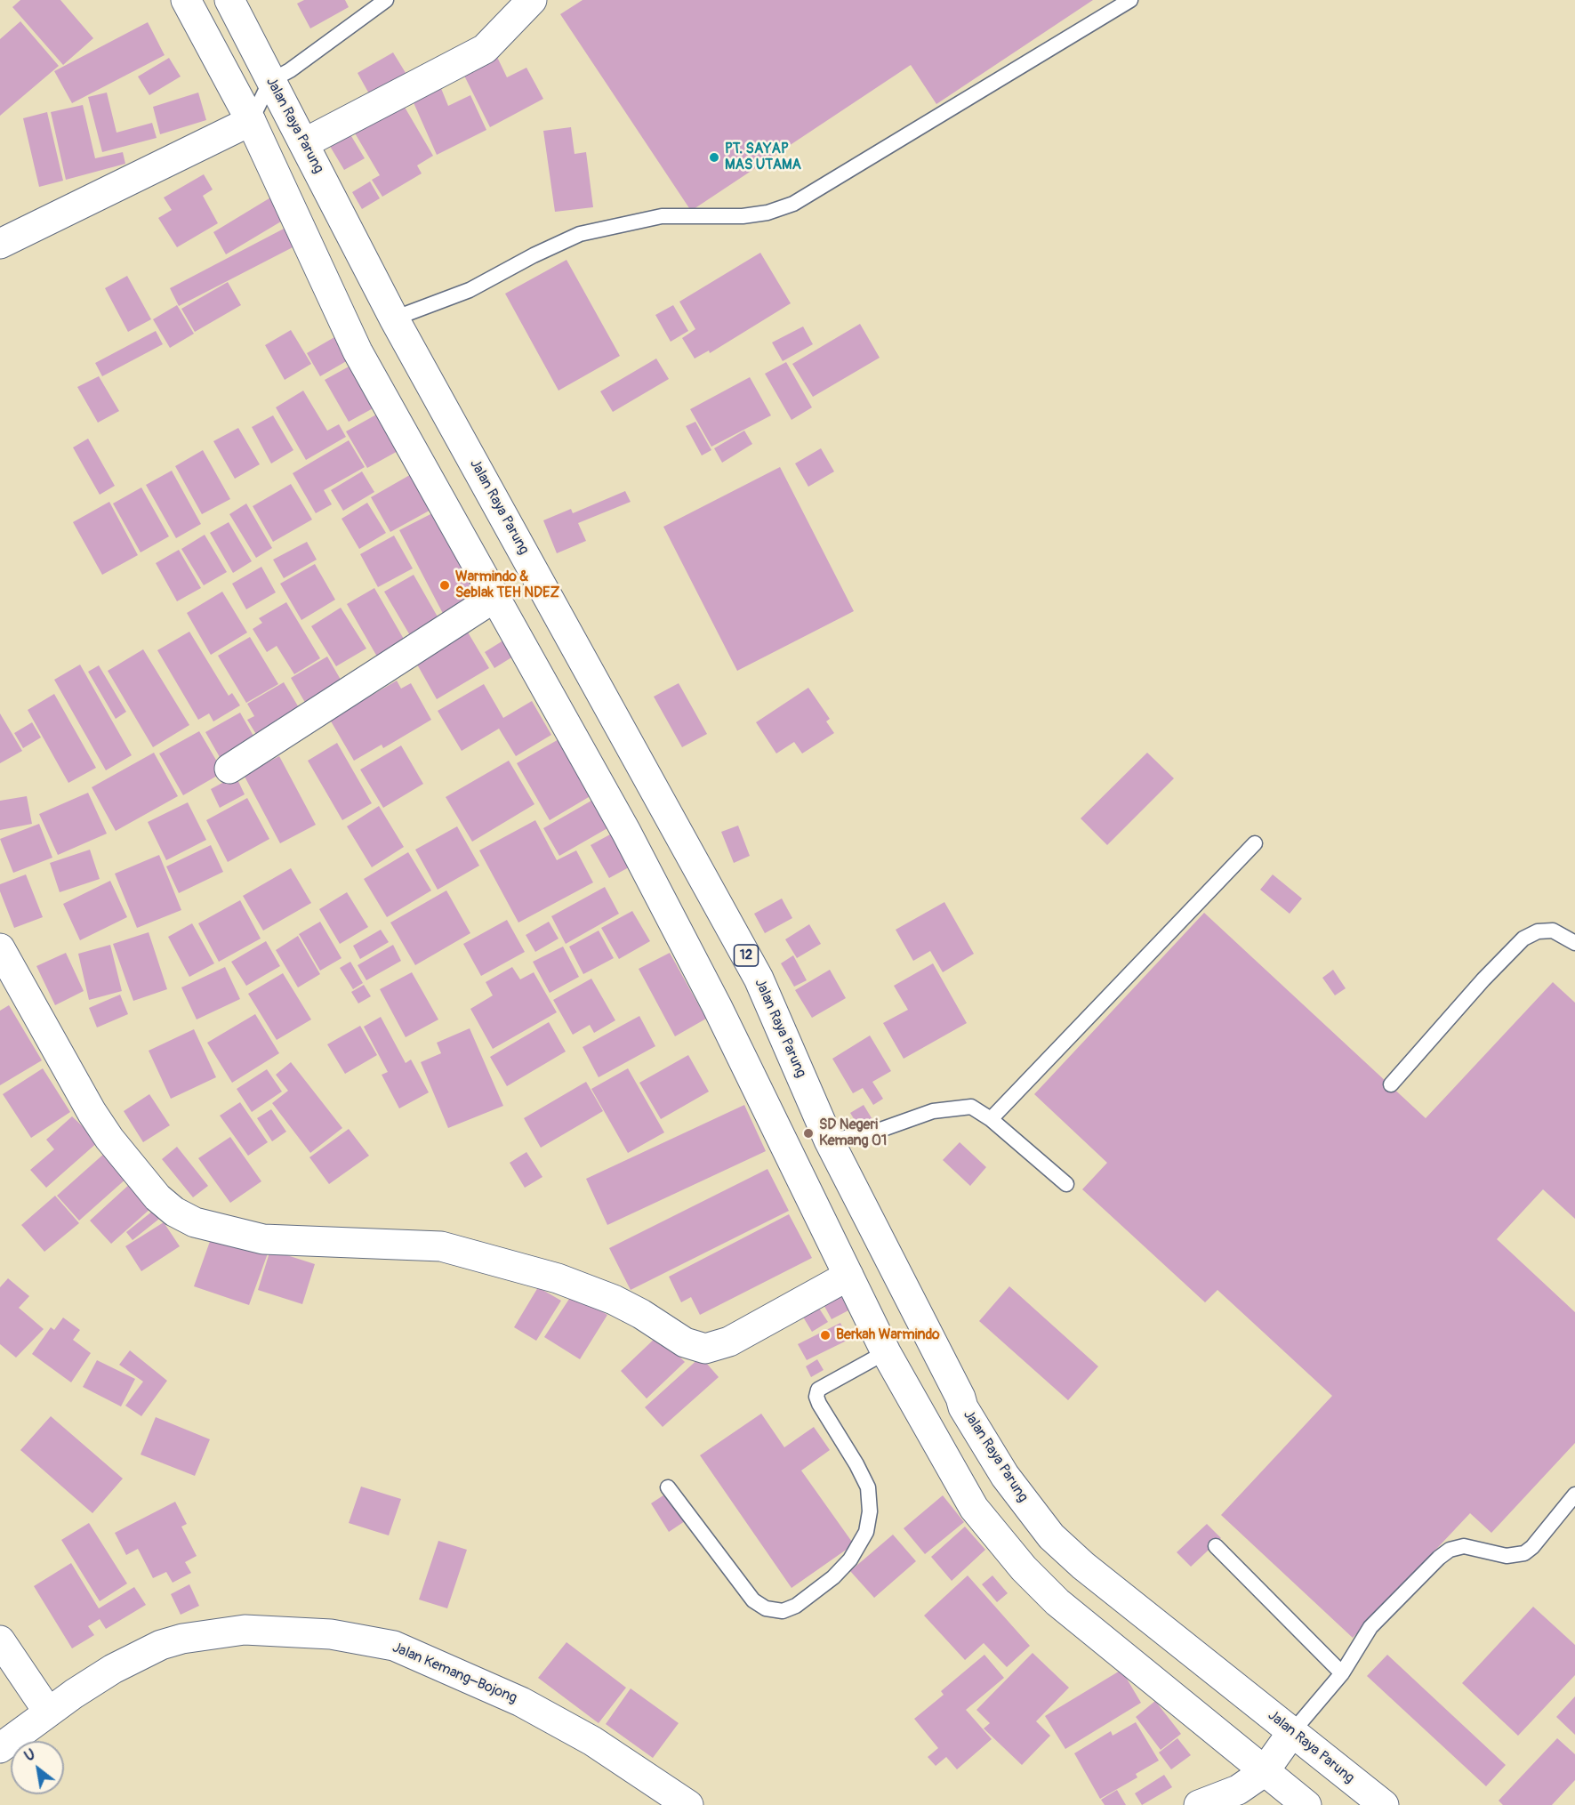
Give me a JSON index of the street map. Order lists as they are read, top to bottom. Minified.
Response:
{"streets":{"main road":["Jalan Raya Parung","12","Jalan Kemang–Bojong"]},"places":["PT. SAYAP MAS UTAMA","Warmindo & Seblak TEH NDEZ","SD Negeri Kemang 01","Berkah Warmindo"],"north":"top left"}
